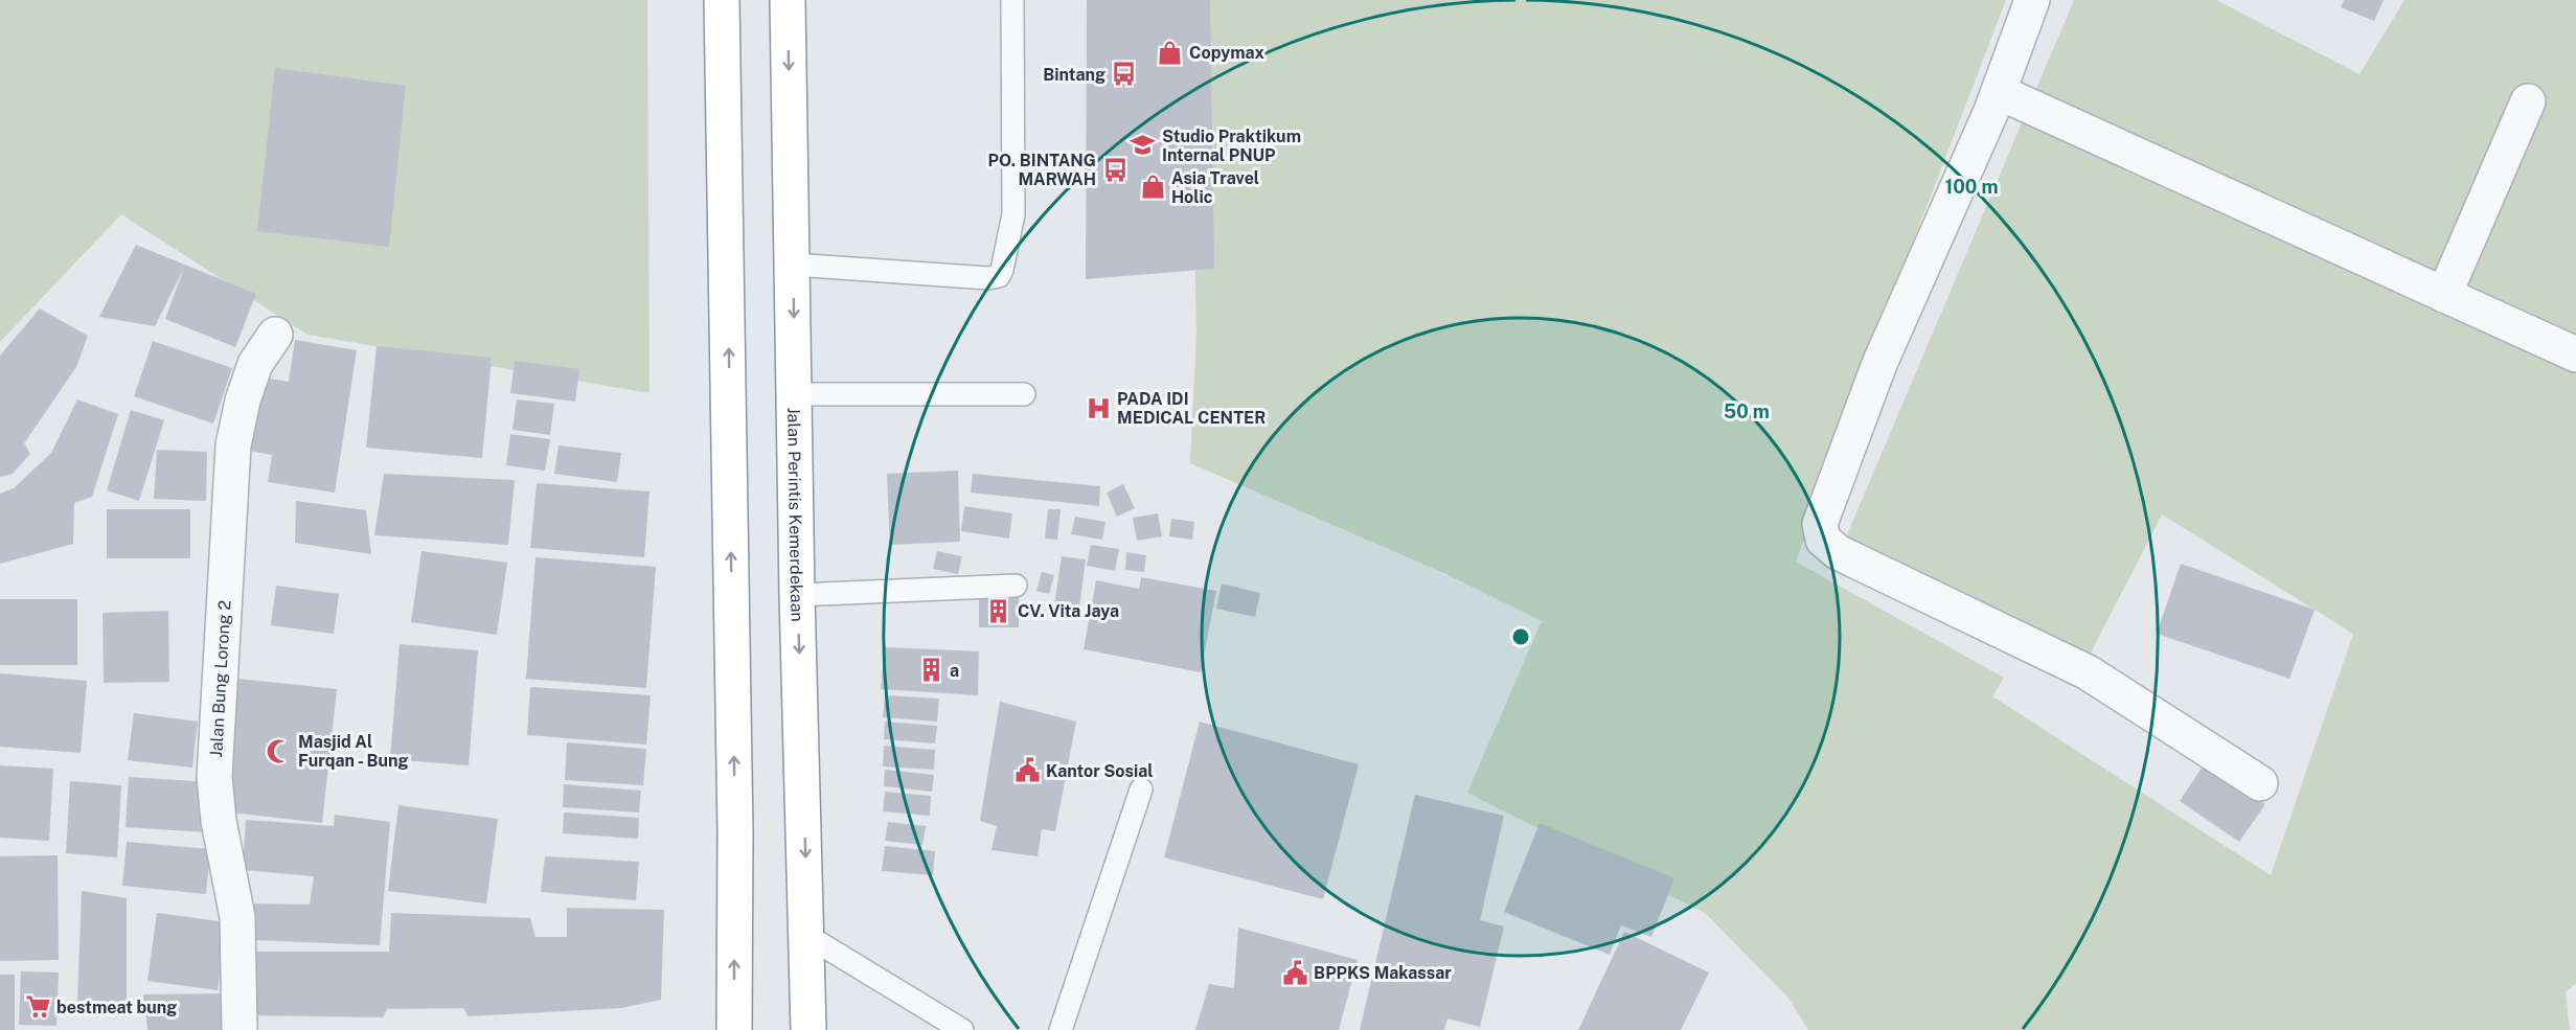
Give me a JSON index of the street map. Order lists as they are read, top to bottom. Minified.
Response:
{"streets":{"highway":["Jalan Perintis Kemerdekaan"],"street":["Jalan Bung Lorong 2"]},"places":{"shop":["Copymax","Asia Travel Holic"],"bus stop":["Bintang","PO. BINTANG MARWAH"],"school or university":["Studio Praktikum Internal PNUP"],"hospital":["PADA IDI MEDICAL CENTER"],"building":["CV. Vita Jaya","a"],"mosque":["Masjid Al Furqan - Bung"],"public building":["Kantor Sosial","BPPKS Makassar"],"supermarket":["bestmeat bung"]},"rings":["100 m","50 m"]}
